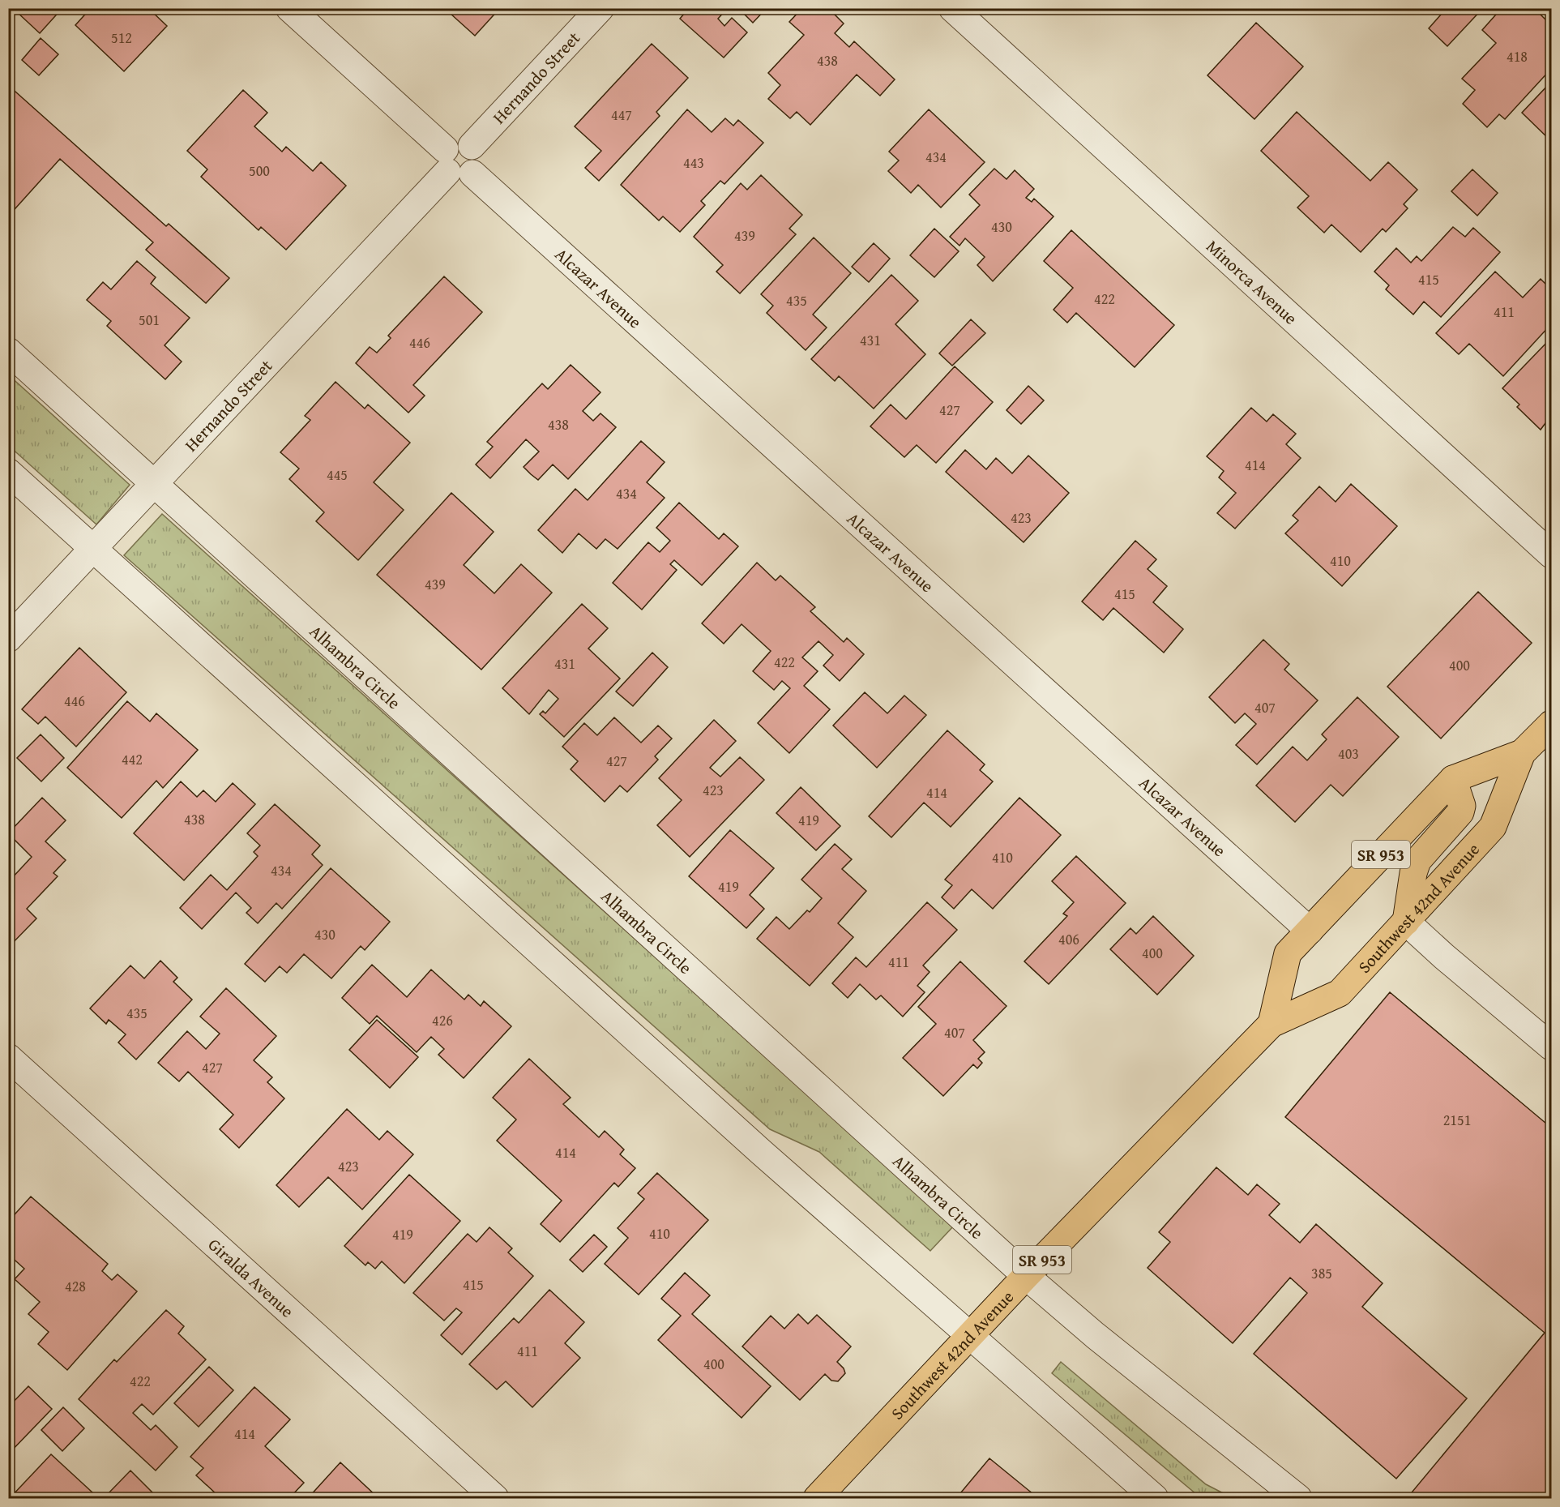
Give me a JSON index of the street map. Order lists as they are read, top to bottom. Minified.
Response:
{"streets":{"main road":["SR 953","Southwest 42nd Avenue"],"street":["Hernando Street","Minorca Avenue","Alcazar Avenue","Alhambra Circle","Giralda Avenue"]},"crossings":[["Hernando Street","Alcazar Avenue"],["Hernando Street","Alhambra Circle"],["Alcazar Avenue","Southwest 42nd Avenue"],["Alhambra Circle","Southwest 42nd Avenue"]],"house_numbers":["512","418","438","447","434","443","500","430","439","415","422","435","411","501","431","446","427","438","414","445","434","423","410","439","415","422","431","400","446","407","403","442","427","423","414","438","419","410","434","419","430","406","400","411","435","426","407","427","2151","414","423","410","419","385","415","428","411","400","422","414"]}
